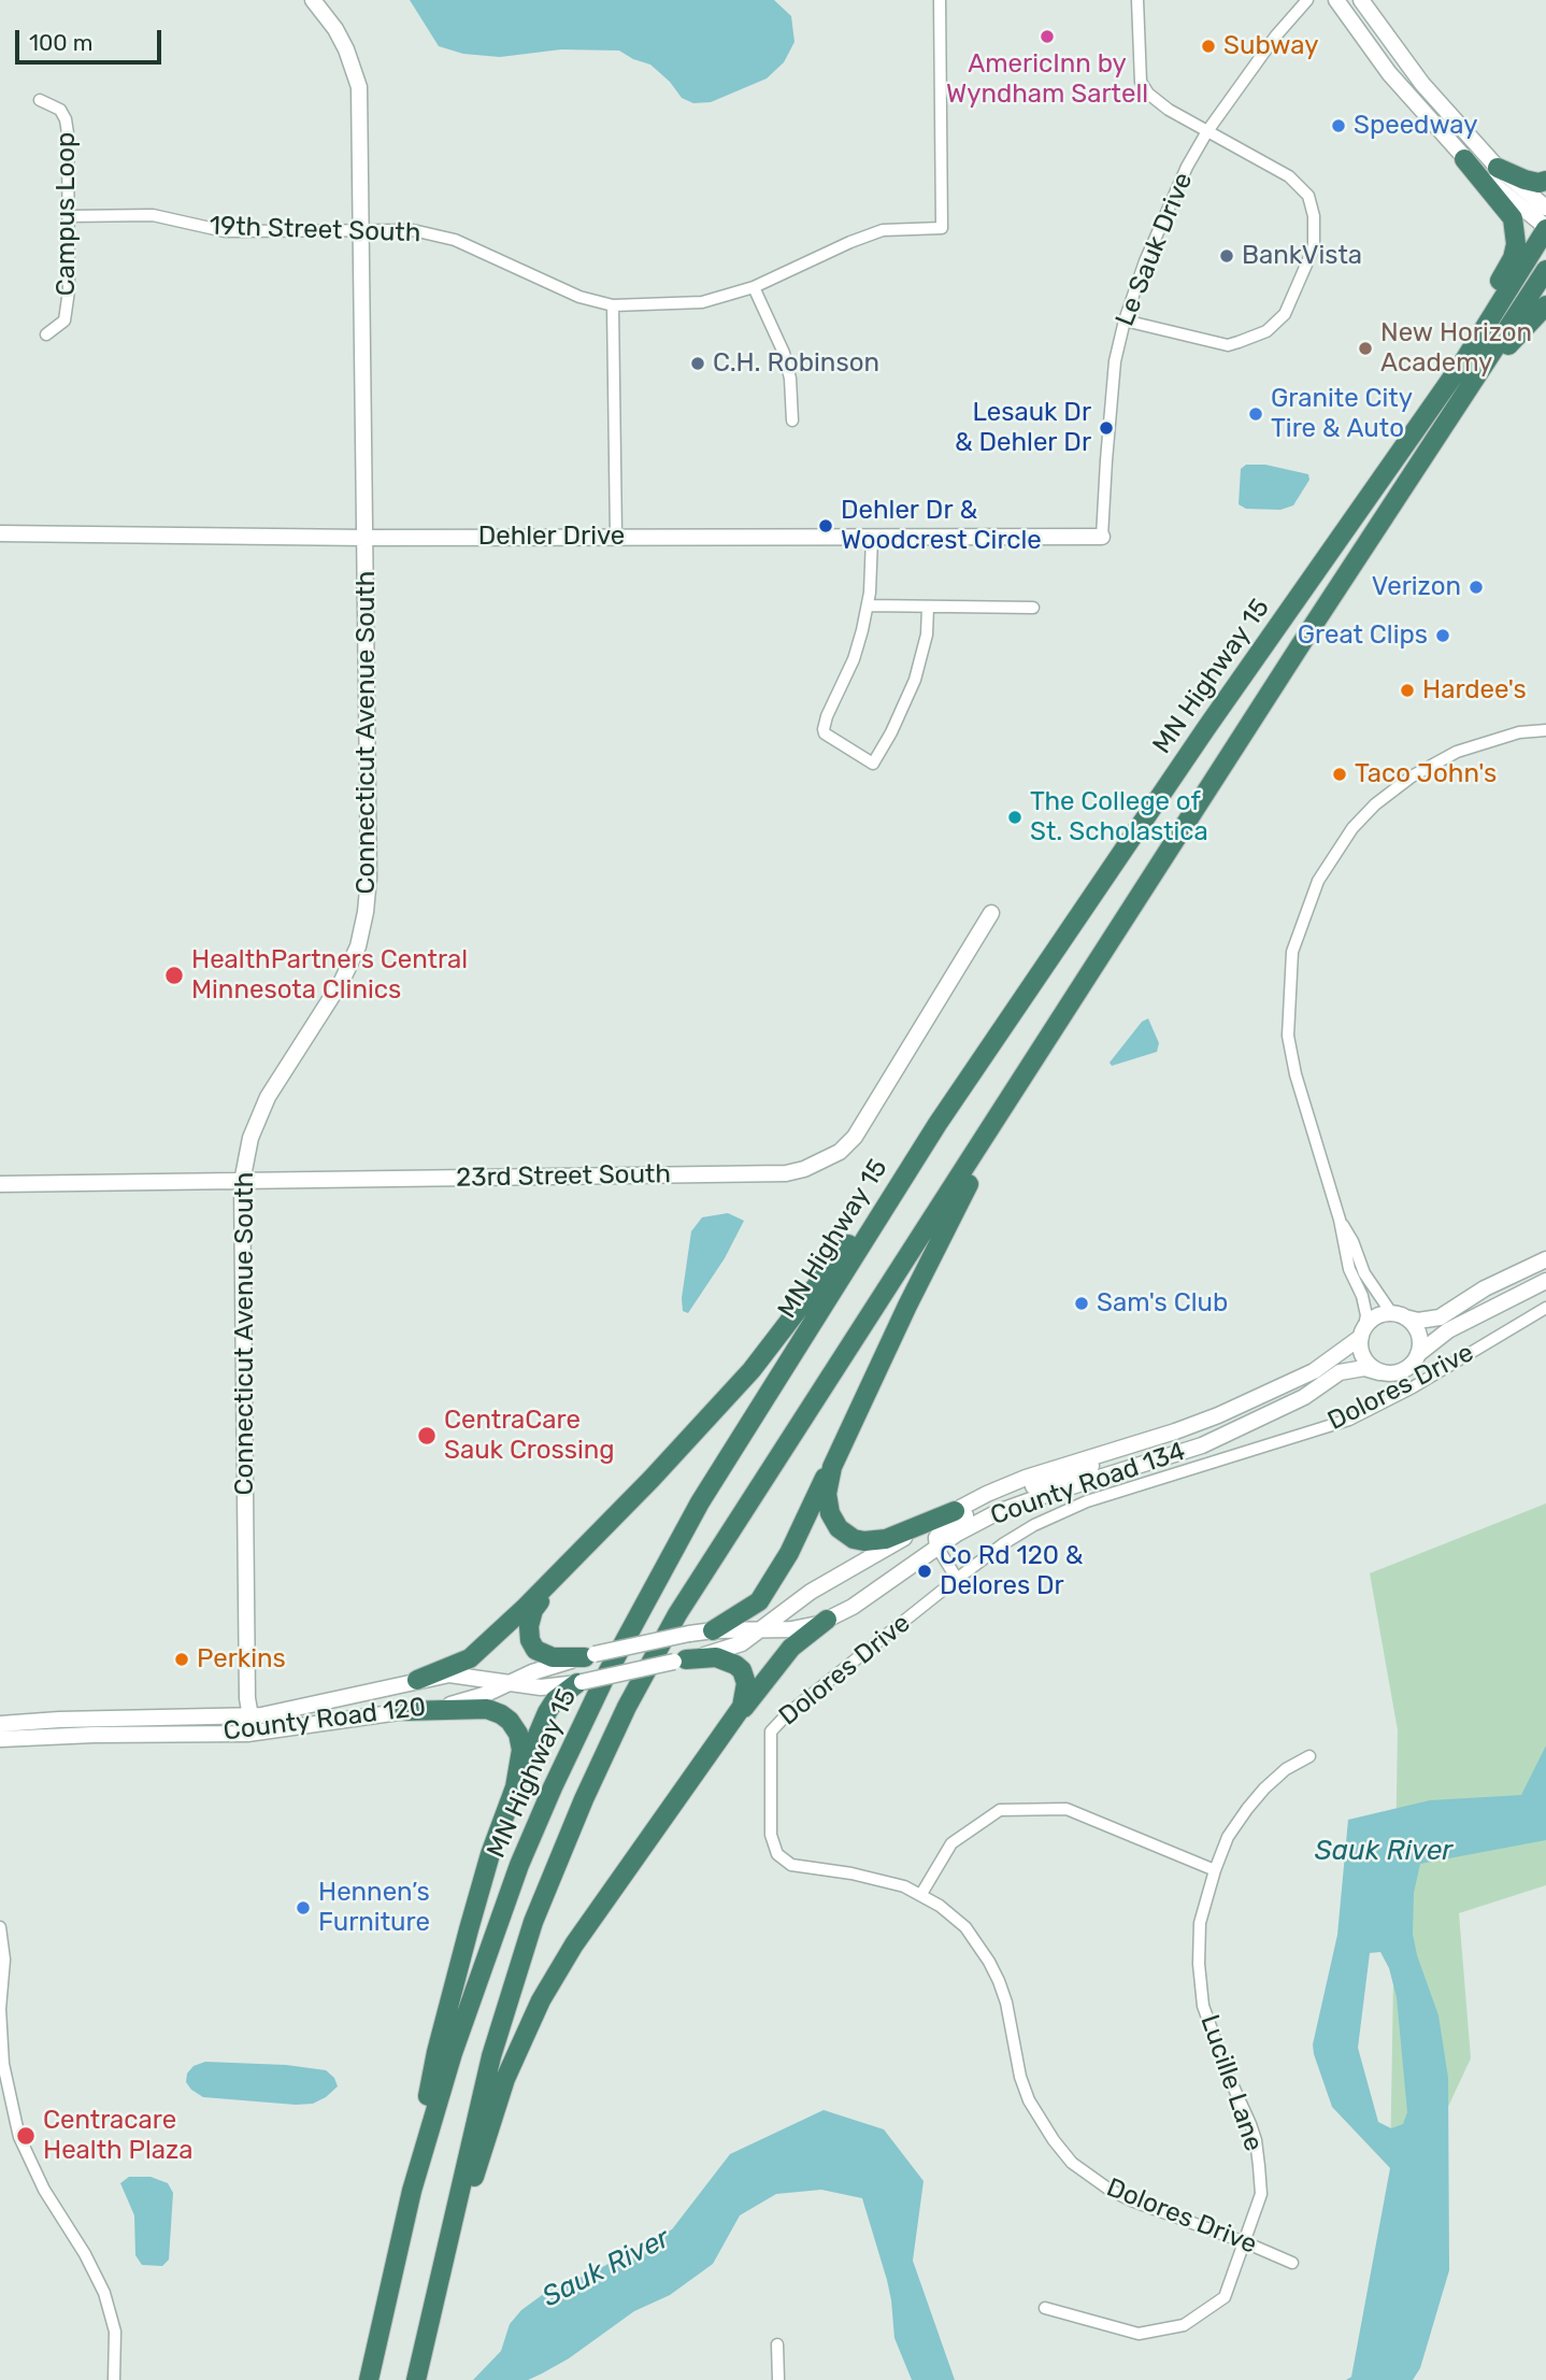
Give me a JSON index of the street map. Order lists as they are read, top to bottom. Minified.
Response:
{"streets":{"highway":["MN Highway 15"],"street":["Campus Loop","19th Street South","Le Sauk Drive","Dehler Drive","Connecticut Avenue South","23rd Street South","Dolores Drive","County Road 134","County Road 120","Lucille Lane"]},"crossings":[["Campus Loop","19th Street South"],["19th Street South","Connecticut Avenue South"],["Le Sauk Drive","Dehler Drive"],["Dehler Drive","Connecticut Avenue South"],["Connecticut Avenue South","23rd Street South"],["Connecticut Avenue South","County Road 120"],["Dolores Drive","Lucille Lane"],["County Road 134","County Road 120"]],"water":["Sauk River"],"places":["AmericInn by Wyndham Sartell","Subway","Speedway","BankVista","New Horizon Academy","C.H. Robinson","Granite City Tire & Auto","Lesauk Dr & Dehler Dr","Dehler Dr & Woodcrest Circle","Verizon","Great Clips","Hardee's","Taco John's","The College of St. Scholastica","HealthPartners Central Minnesota Clinics","Sam's Club","CentraCare Sauk Crossing","Co Rd 120 & Delores Dr","Perkins","Hennen’s Furniture","Centracare Health Plaza"],"scale_bar":"100 m"}
